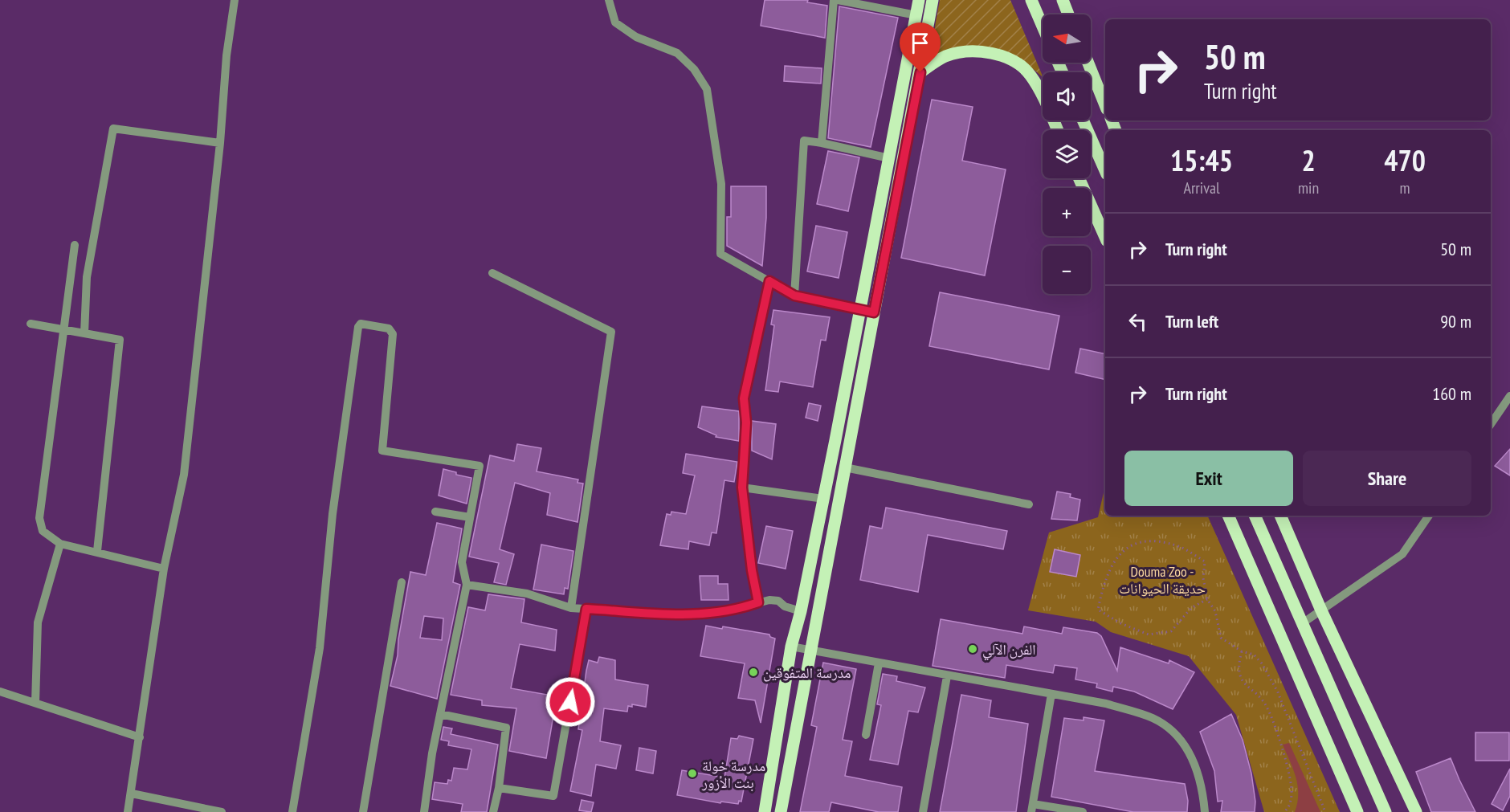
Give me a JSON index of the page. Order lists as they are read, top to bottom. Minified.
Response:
{"parks":["Douma Zoo - حديقة الحيوانات"],"places":["الفرن الآلي","مدرسة المتفوقين","مدرسة خولة بنت الأزور"],"north":"left","page":{"map_buttons":["+","−"],"turn":["50 m","Turn right"],"eta":["15:45","Arrival","2","min","470","m"],"list":[{"name":"Turn right","value":"50 m"},{"name":"Turn left","value":"90 m"},{"name":"Turn right","value":"160 m"}],"buttons":["Exit","Share"]}}
